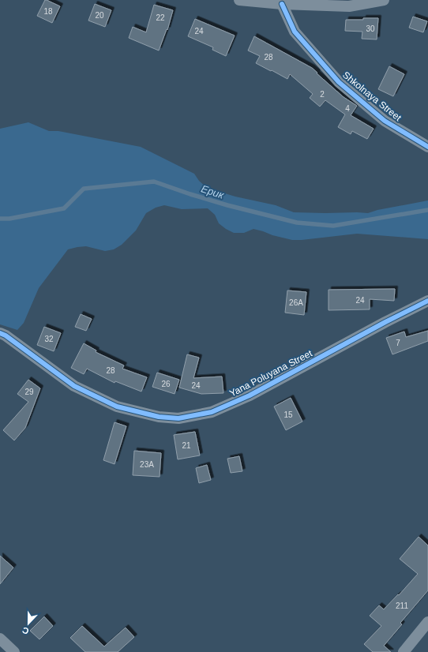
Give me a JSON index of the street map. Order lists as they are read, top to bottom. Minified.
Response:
{"streets":{"street":["Shkolnaya Street","Yana Poluyana Street"]},"water":["Ерик"],"house_numbers":["18","20","22","30","24","28","2","4","24","26А","32","7","28","26","24","29","15","21","23А","211"],"north":"bottom"}
